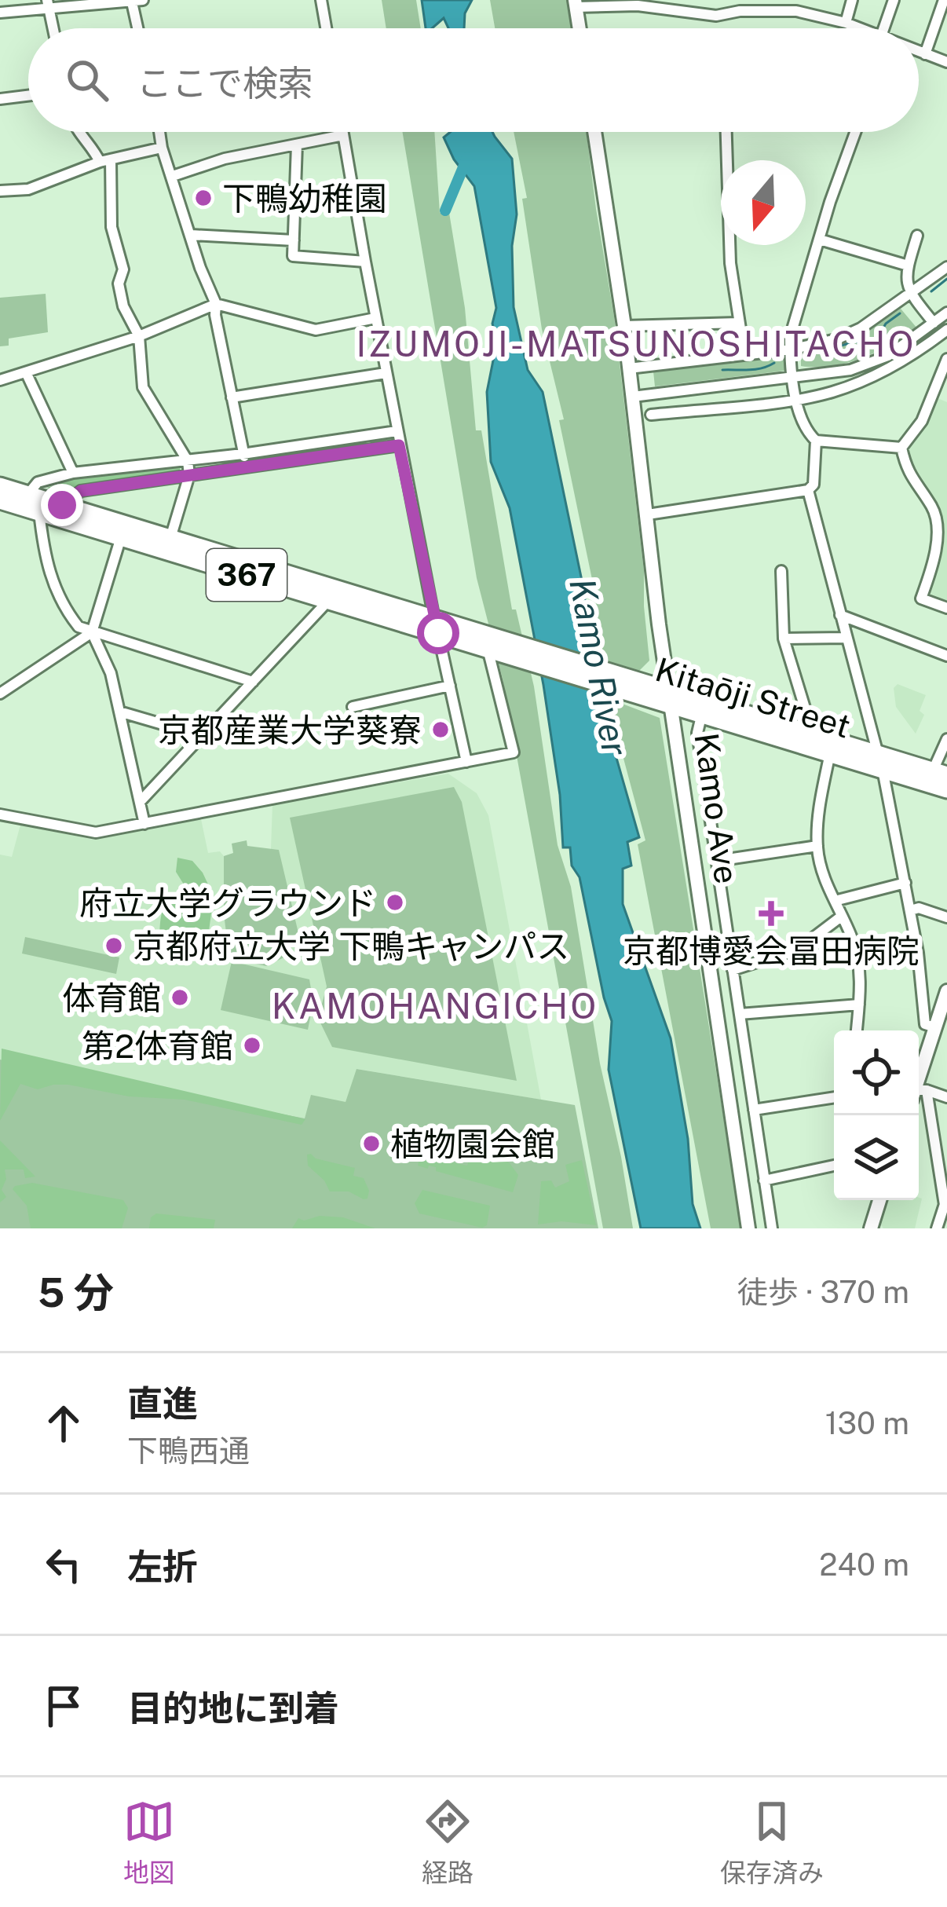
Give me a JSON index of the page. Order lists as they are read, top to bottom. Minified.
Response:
{"streets":{"highway":["367","Kitaōji Street"],"street":["Kamo Ave"]},"crossings":[["Kitaōji Street","Kamo Ave"]],"districts":["IZUMOJI-MATSUNOSHITACHO","KAMOHANGICHO"],"water":["Kamo River"],"places":{"other":["下鴨幼稚園","京都産業大学葵寮","府立大学グラウンド","京都府立大学 下鴨キャンパス","体育館","第2体育館","植物園会館"],"health":["京都博愛会冨田病院"]},"north":"bottom","page":{"search":"ここで検索","heading":["5 分","徒歩 · 370 m"],"list":[["直進","下鴨西通","130 m"],["左折","240 m"],"目的地に到着"],"nav":["地図","経路","保存済み"]}}
